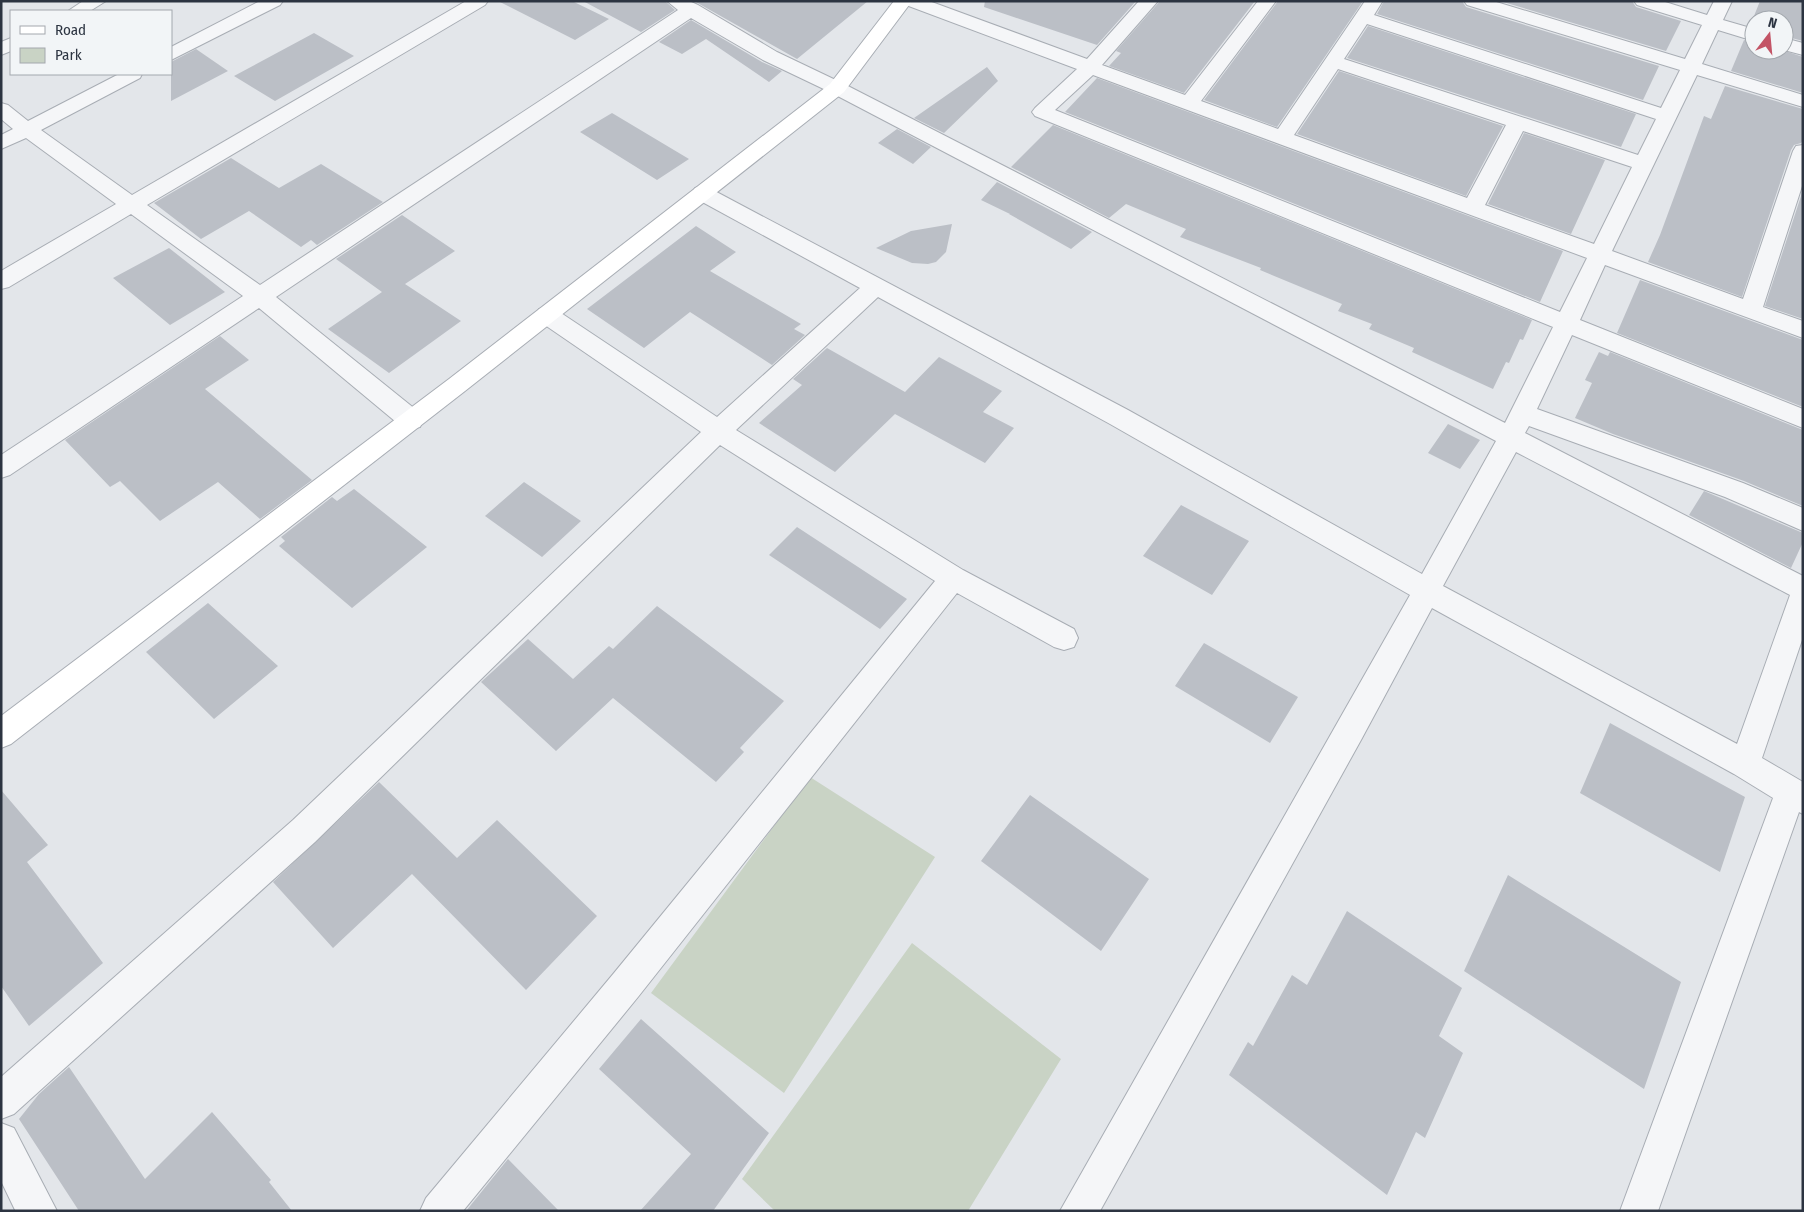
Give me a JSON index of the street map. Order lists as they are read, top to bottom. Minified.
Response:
{"legend":["Road","Park"],"north":"top"}
